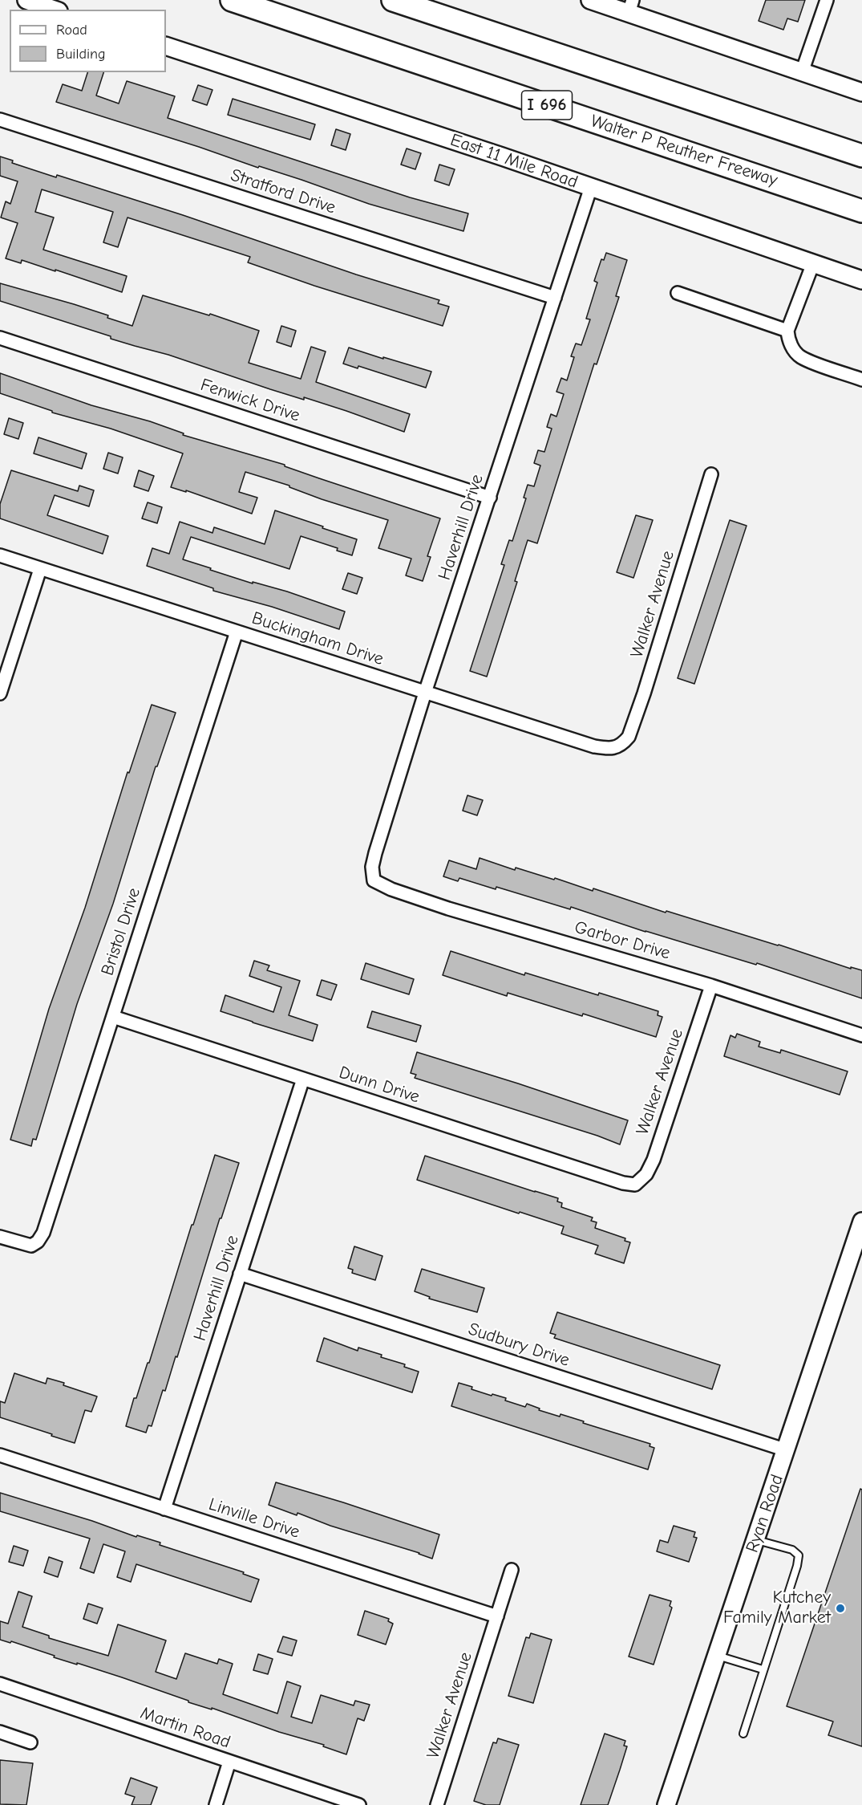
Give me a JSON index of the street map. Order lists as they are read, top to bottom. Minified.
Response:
{"streets":{"highway":["I 696","Walter P Reuther Freeway"],"main road":["East 11 Mile Road","Ryan Road"],"street":["Stratford Drive","Fenwick Drive","Haverhill Drive","Walker Avenue","Buckingham Drive","Bristol Drive","Garbor Drive","Dunn Drive","Sudbury Drive","Linville Drive","Martin Road"]},"crossings":[["East 11 Mile Road","Haverhill Drive"],["Stratford Drive","Haverhill Drive"],["Fenwick Drive","Haverhill Drive"],["Haverhill Drive","Buckingham Drive"],["Haverhill Drive","Garbor Drive"],["Haverhill Drive","Dunn Drive"],["Haverhill Drive","Sudbury Drive"],["Haverhill Drive","Linville Drive"],["Walker Avenue","Buckingham Drive"],["Walker Avenue","Garbor Drive"],["Walker Avenue","Dunn Drive"],["Walker Avenue","Linville Drive"],["Buckingham Drive","Bristol Drive"],["Bristol Drive","Dunn Drive"],["Sudbury Drive","Ryan Road"]],"places":["Kutchey Family Market"],"legend":["Road","Building"]}
